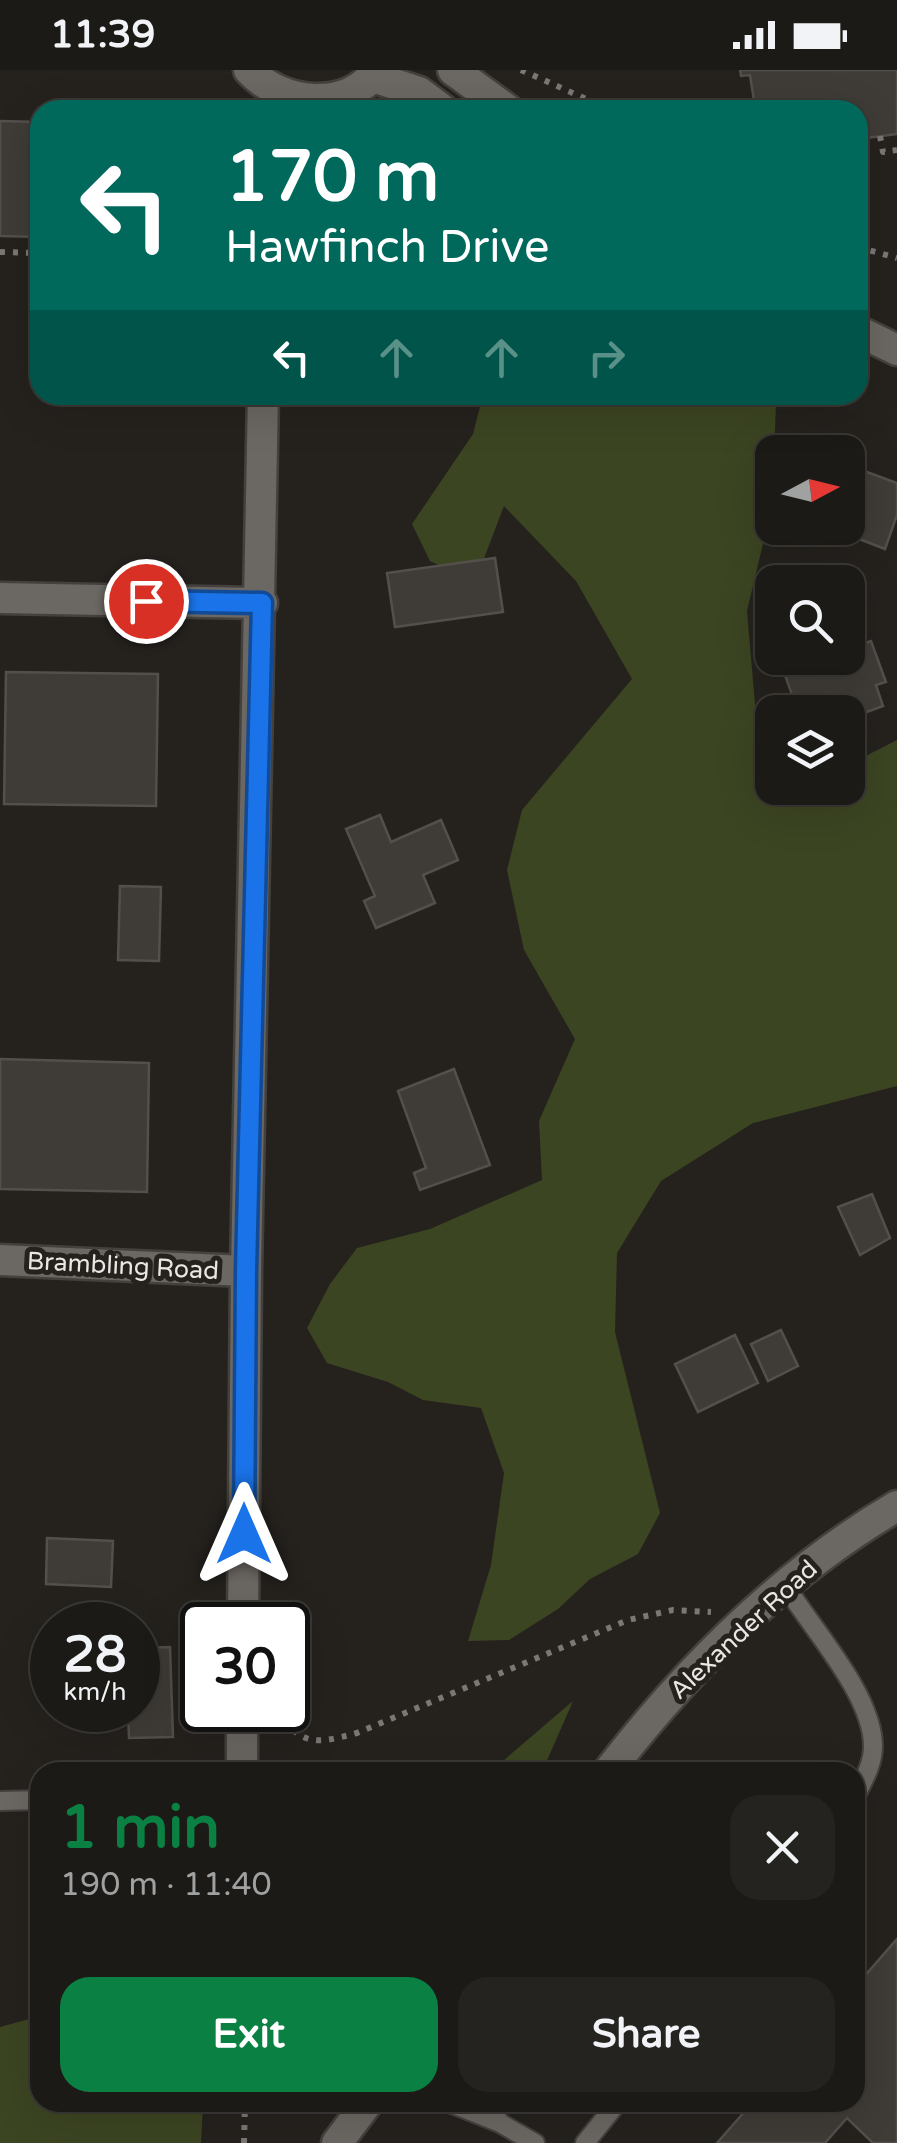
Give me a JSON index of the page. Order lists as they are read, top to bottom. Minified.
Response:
{"streets":{"street":["Brambling Road","Alexander Road"]},"north":"right","page":{"status":"11:39","turn":["170 m","Hawfinch Drive"],"speed":"28 km/h","limit":"30","heading":["1 min","190 m · 11:40"],"buttons":["Exit","Share"]}}
